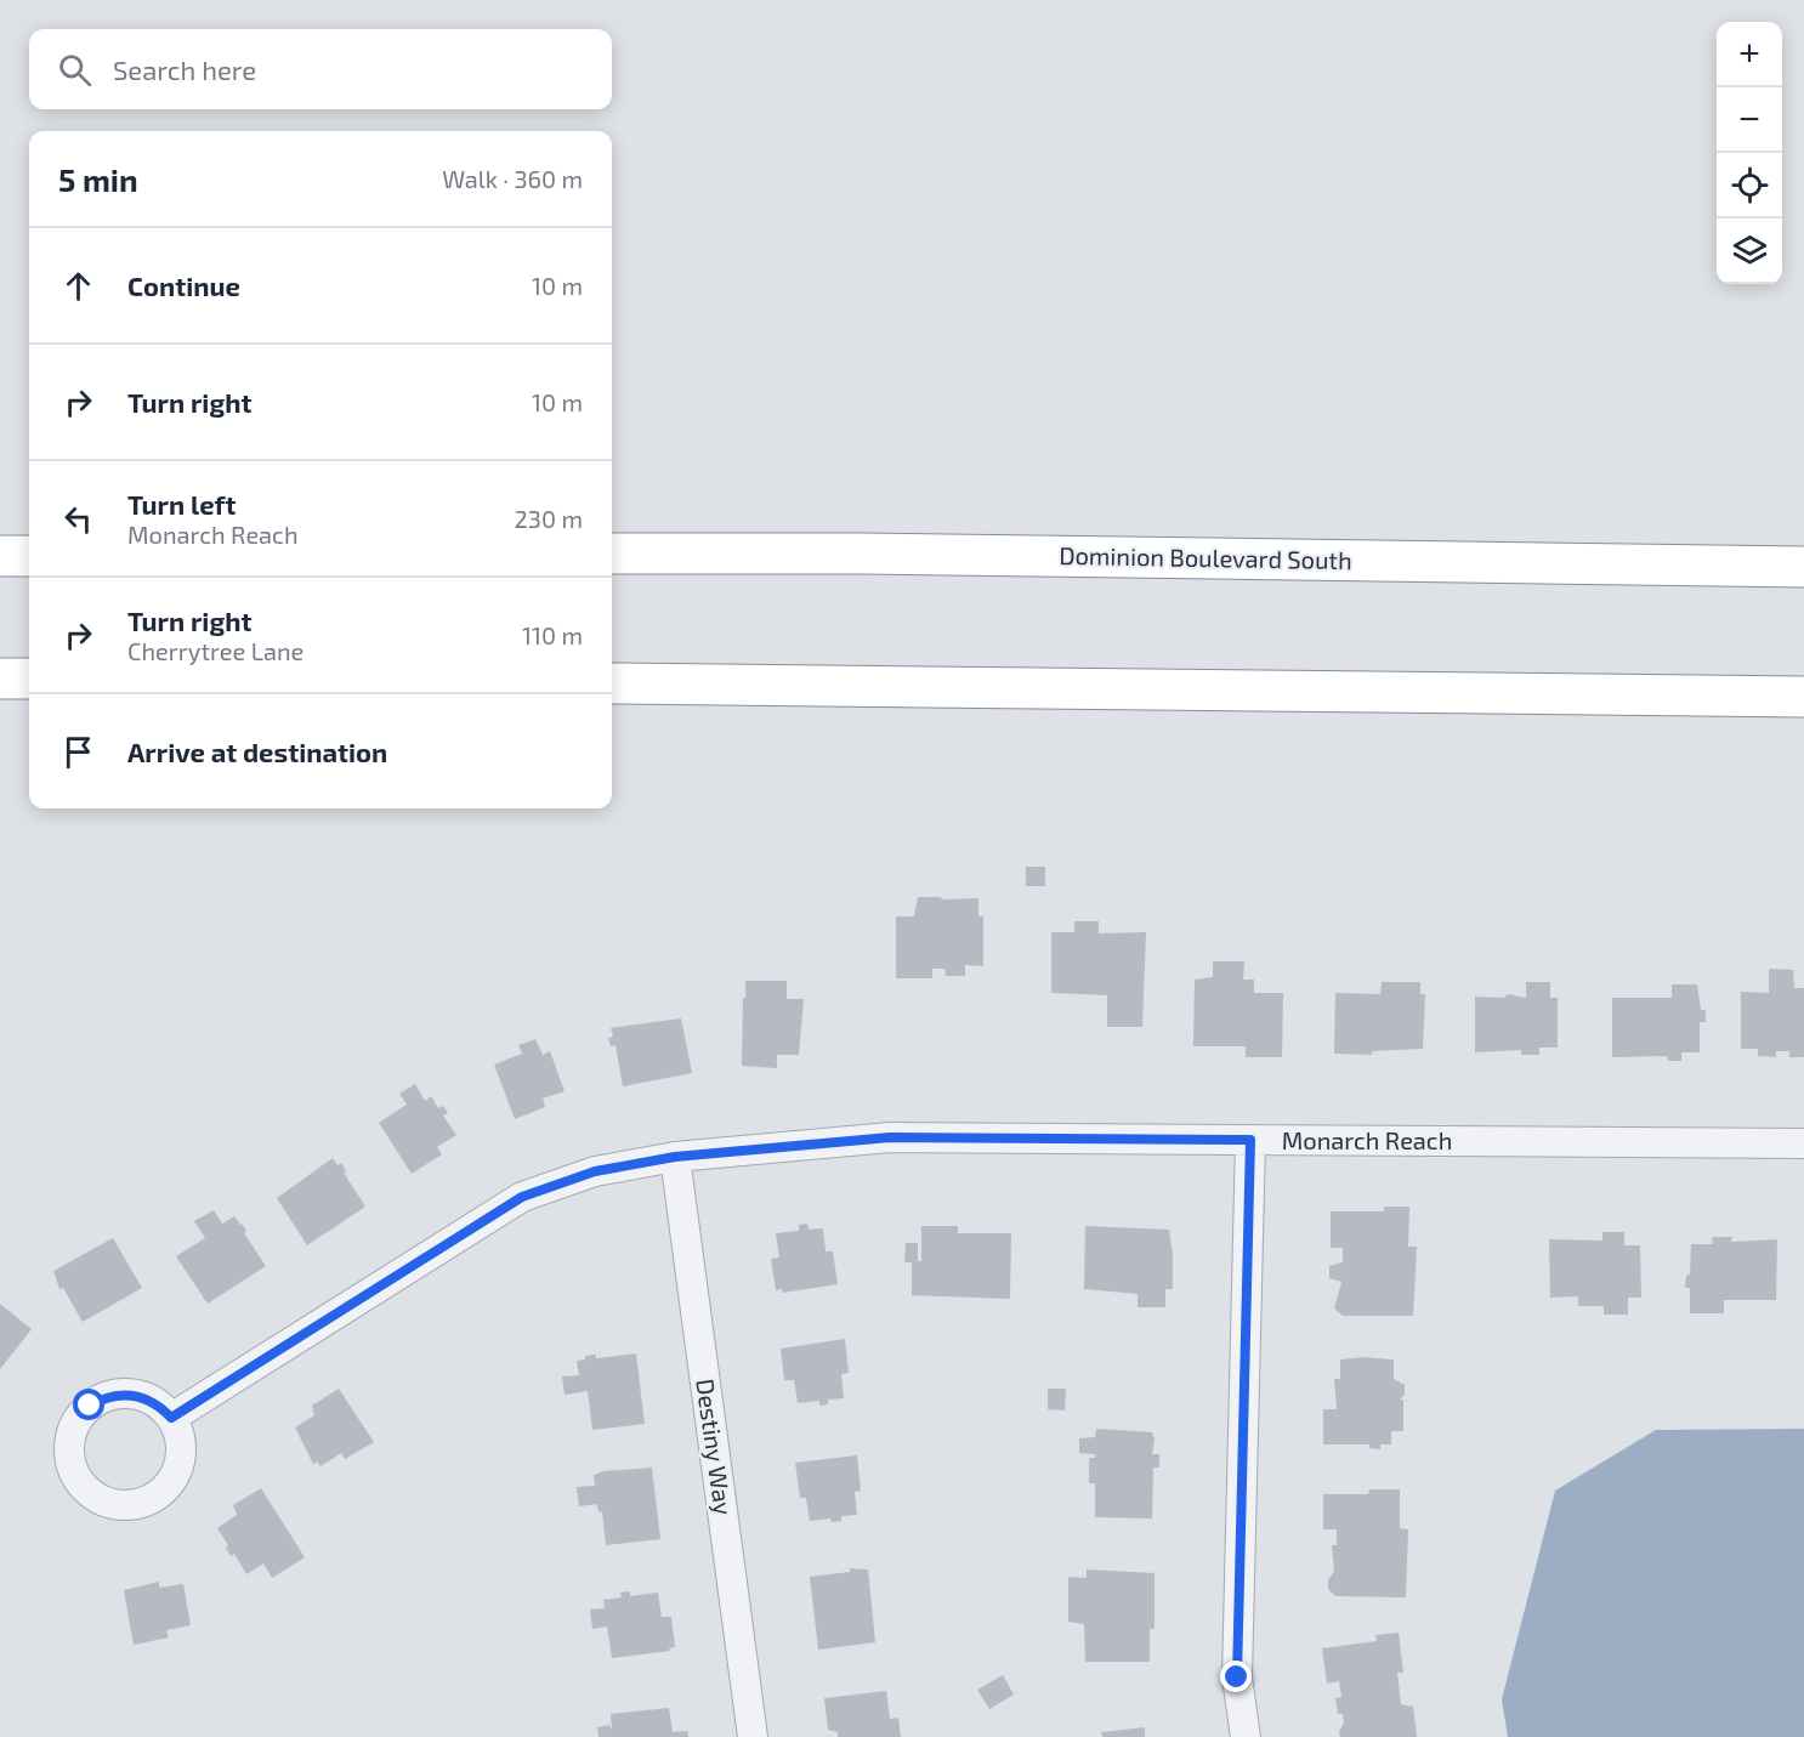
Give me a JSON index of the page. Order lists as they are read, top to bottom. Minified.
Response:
{"streets":{"highway":["Dominion Boulevard South"],"street":["Monarch Reach","Destiny Way"]},"crossings":[["Monarch Reach","Destiny Way"]],"page":{"map_buttons":["+","−"],"search":"Search here","heading":["5 min","Walk · 360 m"],"list":[["Continue","10 m"],["Turn right","10 m"],["Turn left","Monarch Reach","230 m"],["Turn right","Cherrytree Lane","110 m"],"Arrive at destination"]}}
